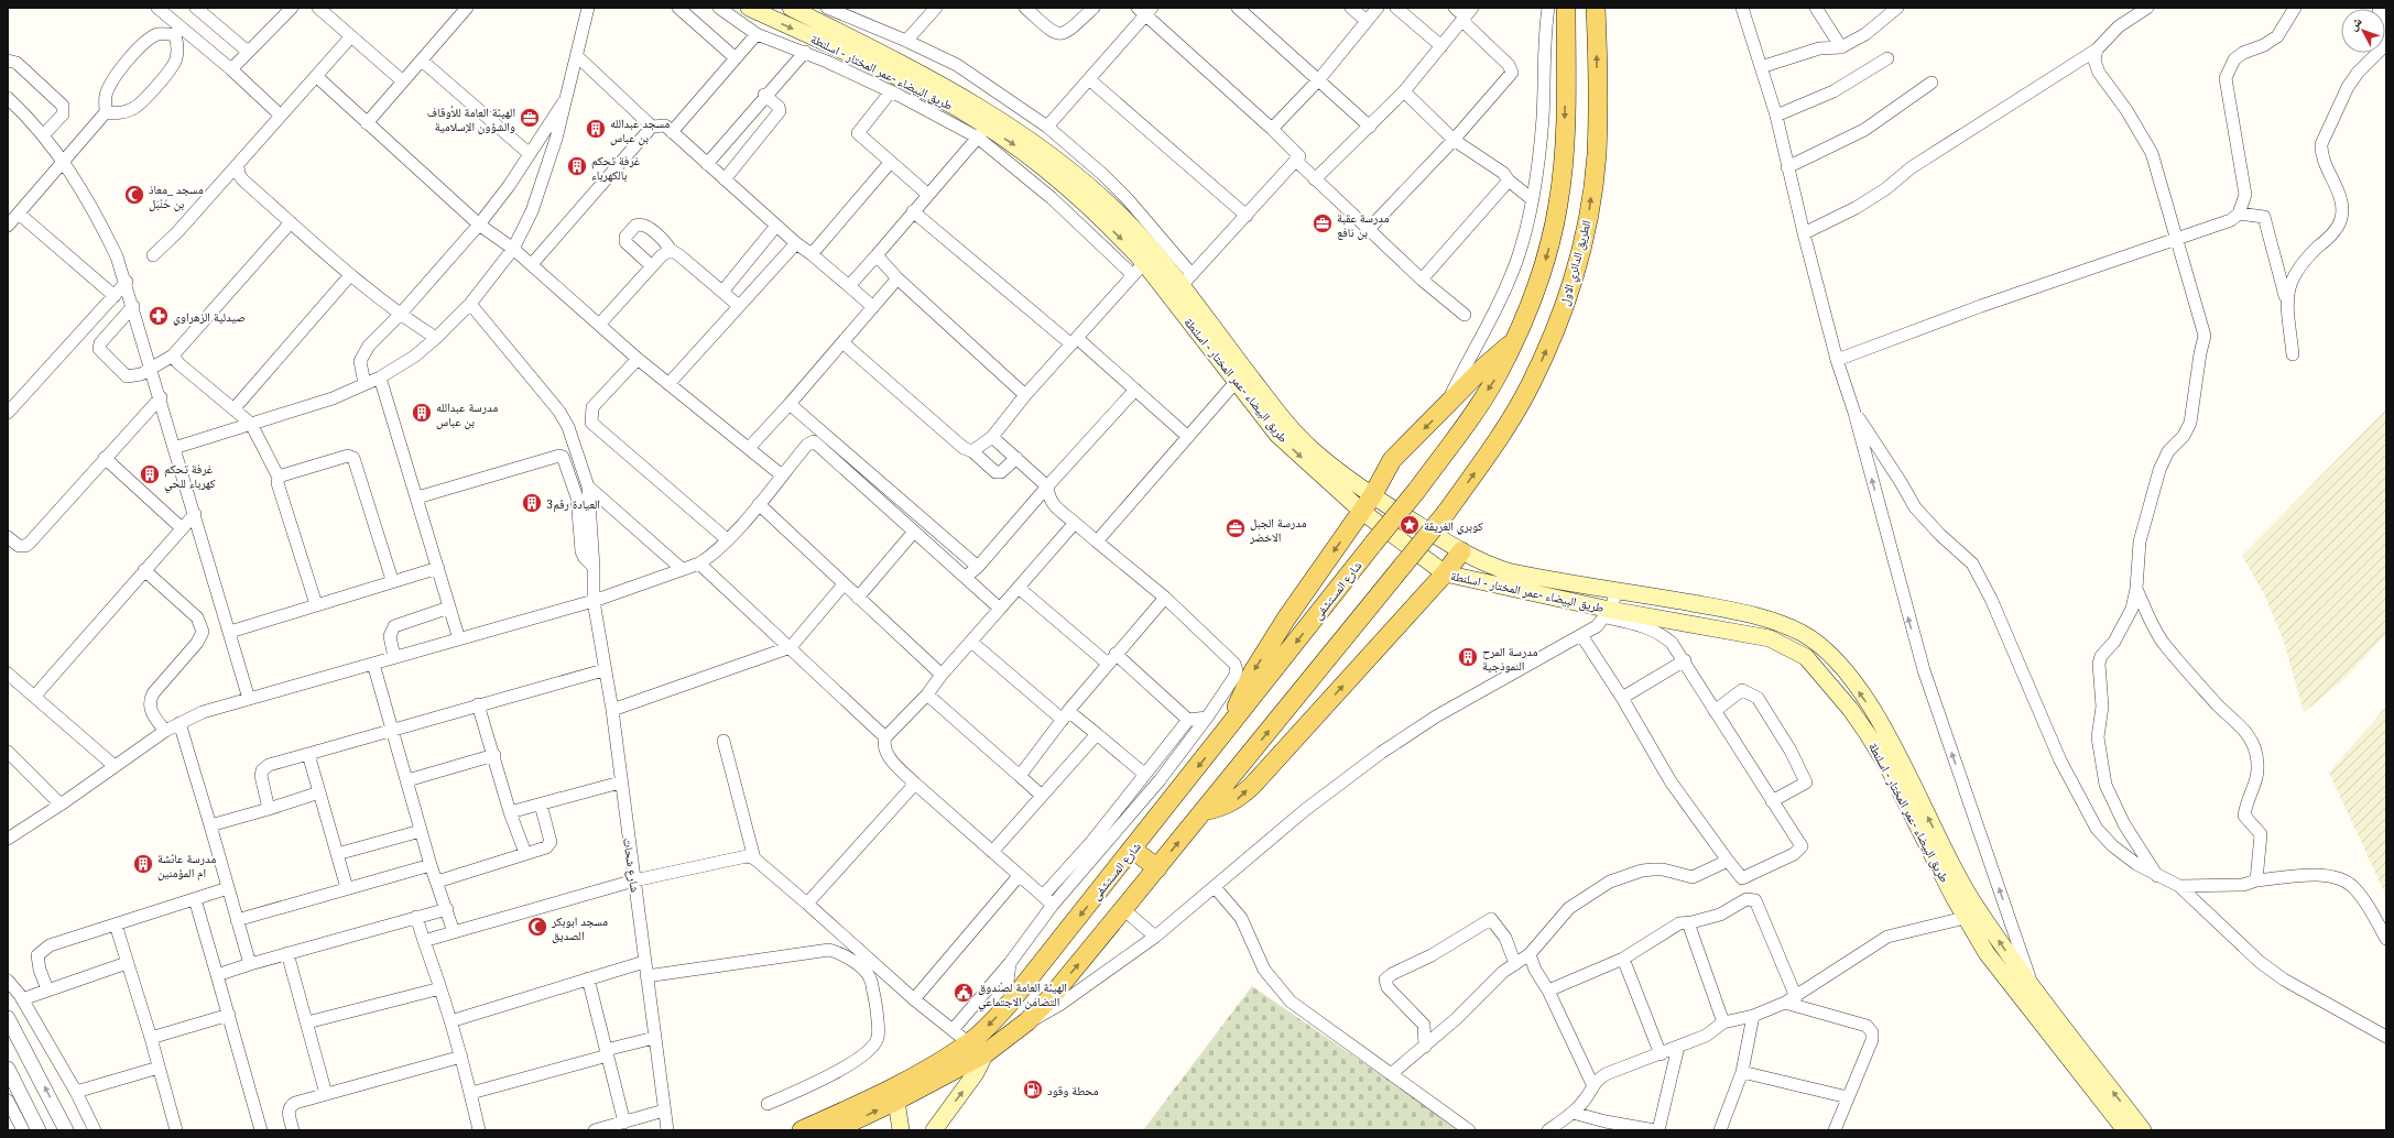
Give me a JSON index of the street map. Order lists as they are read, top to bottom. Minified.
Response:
{"streets":{"main road":["طريق البيضاء -عمر المختار - اسلنطة","الطريق الدائري الاول","شارع المستشفى"],"street":["شارع شحات"]},"places":{"office":["الهيئة العامة للأوقاف والشؤون الإسلامية","مدرسة عقبة بن نافع","مدرسة الجبل الاخضر"],"building":["مسجد عبدالله بن عباس","غرفة تحكم بالكهرباء","مدرسة عبدالله بن عباس","غرفة تحكم كهرباء للحي","3العيادة رقم","مدرسة المرح النموذجية","مدرسة عائشة ام المؤمنين"],"mosque":["مسجد _معاذ بن حَنْبَل","مسجد ابوبكر الصديق"],"pharmacy":["صيدلية الزهراوي"],"place":["كوبري الغريقة"],"public building":["الهيئة العامة لصندوق التضامن الاجتماعي"],"fuel station":["محطة وقود"]},"north":"top left"}
